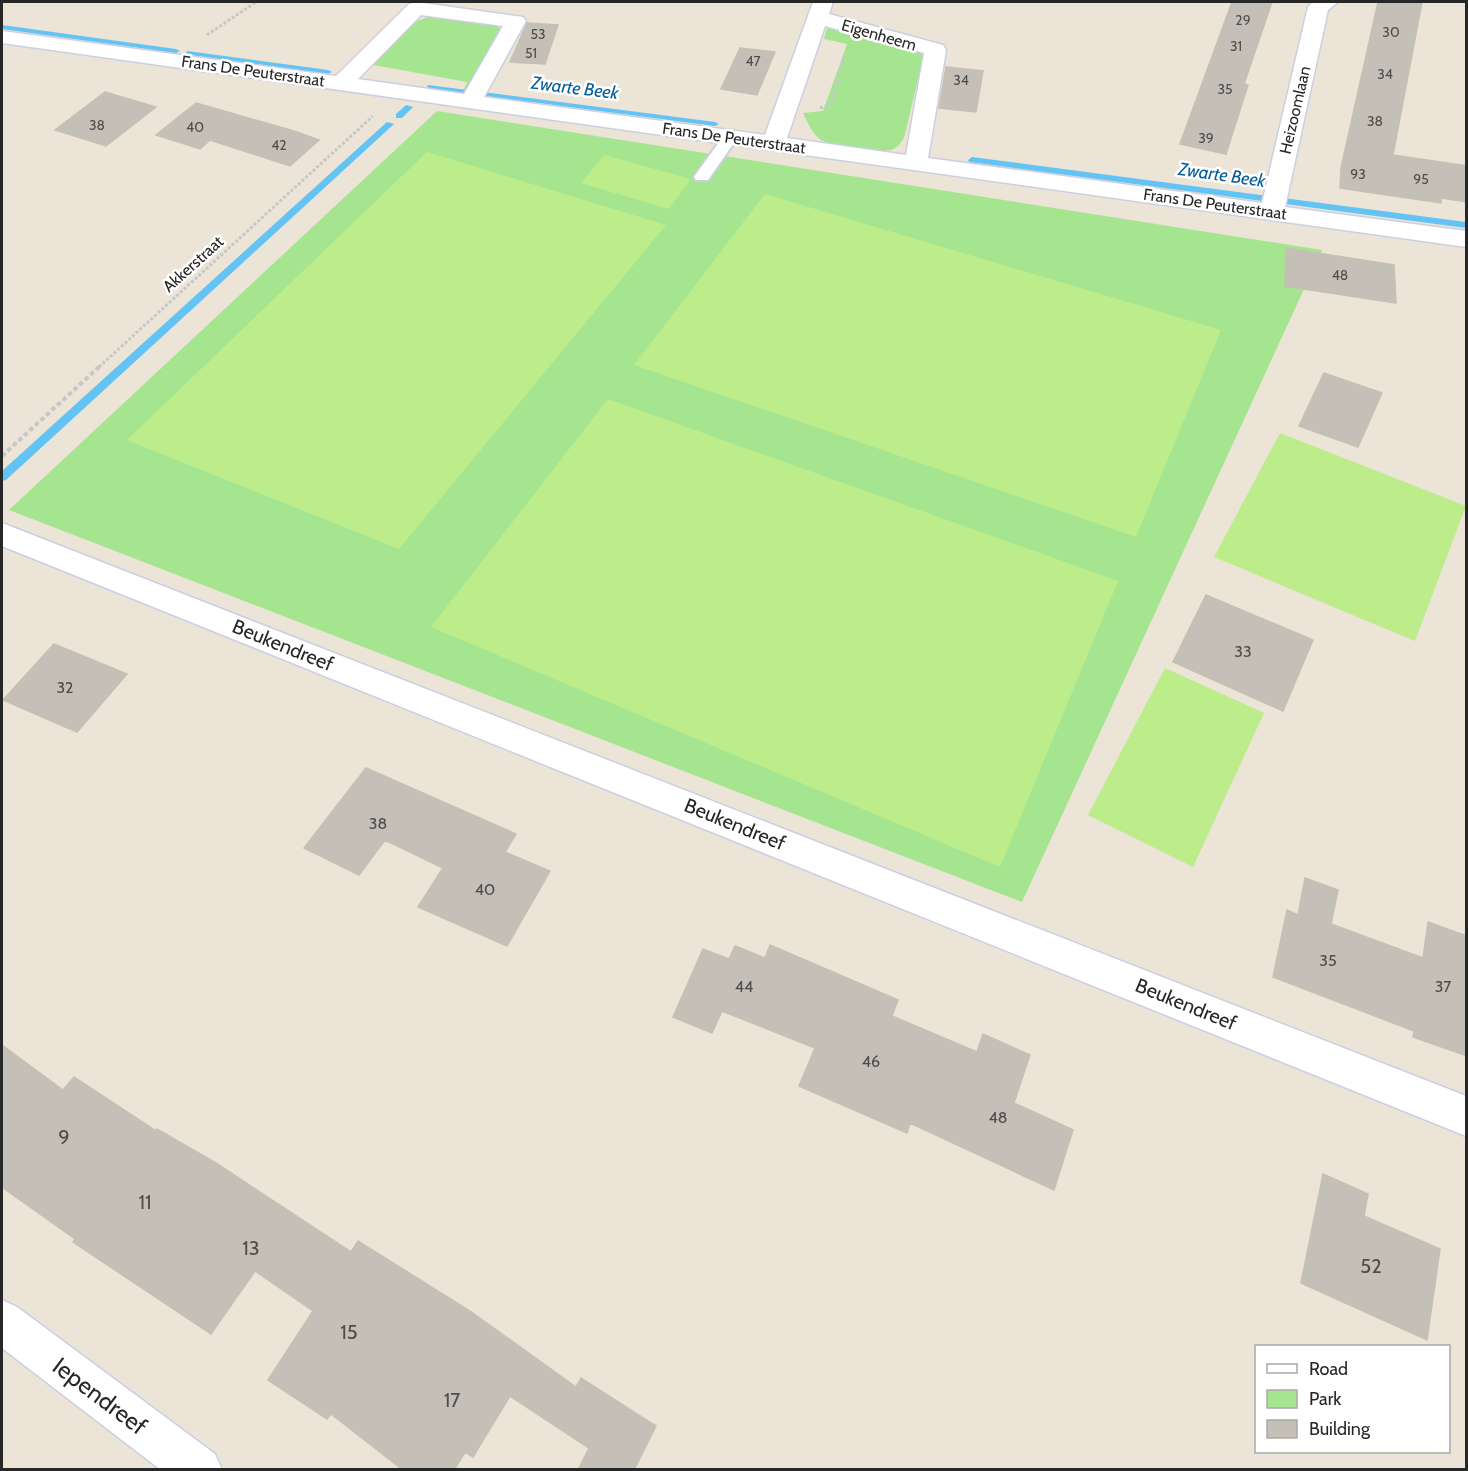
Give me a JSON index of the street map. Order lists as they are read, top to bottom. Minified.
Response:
{"streets":{"street":["Eigenheem","Frans De Peuterstraat","Heizoomlaan","Beukendreef","Iependreef"],"path":["Akkerstraat"]},"crossings":[["Eigenheem","Frans De Peuterstraat"],["Frans De Peuterstraat","Heizoomlaan"],["Frans De Peuterstraat","Akkerstraat"]],"water":["Zwarte Beek"],"house_numbers":["29","30","53","31","51","47","34","34","35","38","38","40","39","42","93","95","48","33","32","38","40","35","44","37","46","48","9","11","13","52","15","17"],"legend":["Road","Park","Building"]}
